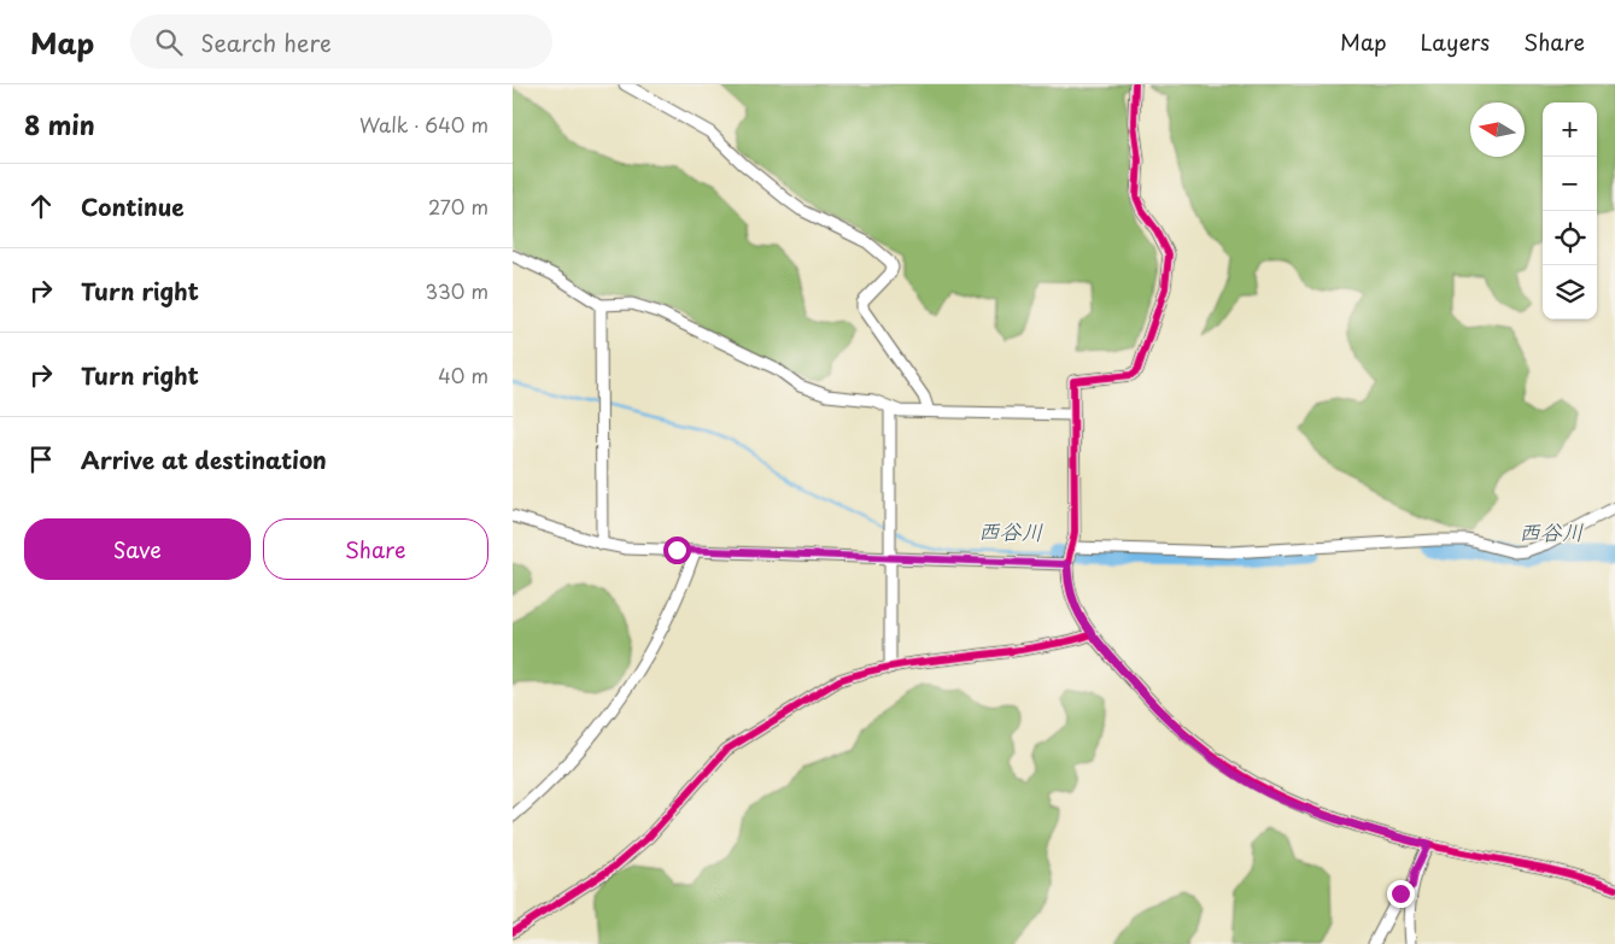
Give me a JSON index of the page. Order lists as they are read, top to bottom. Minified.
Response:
{"water":["西谷川"],"north":"left","page":{"header":"Map","search":"Search here","nav":["Map","Layers","Share"],"heading":["8 min","Walk · 640 m"],"map_buttons":["+","−"],"list":[["Continue","270 m"],["Turn right","330 m"],["Turn right","40 m"],"Arrive at destination"],"buttons":["Save","Share"]}}
